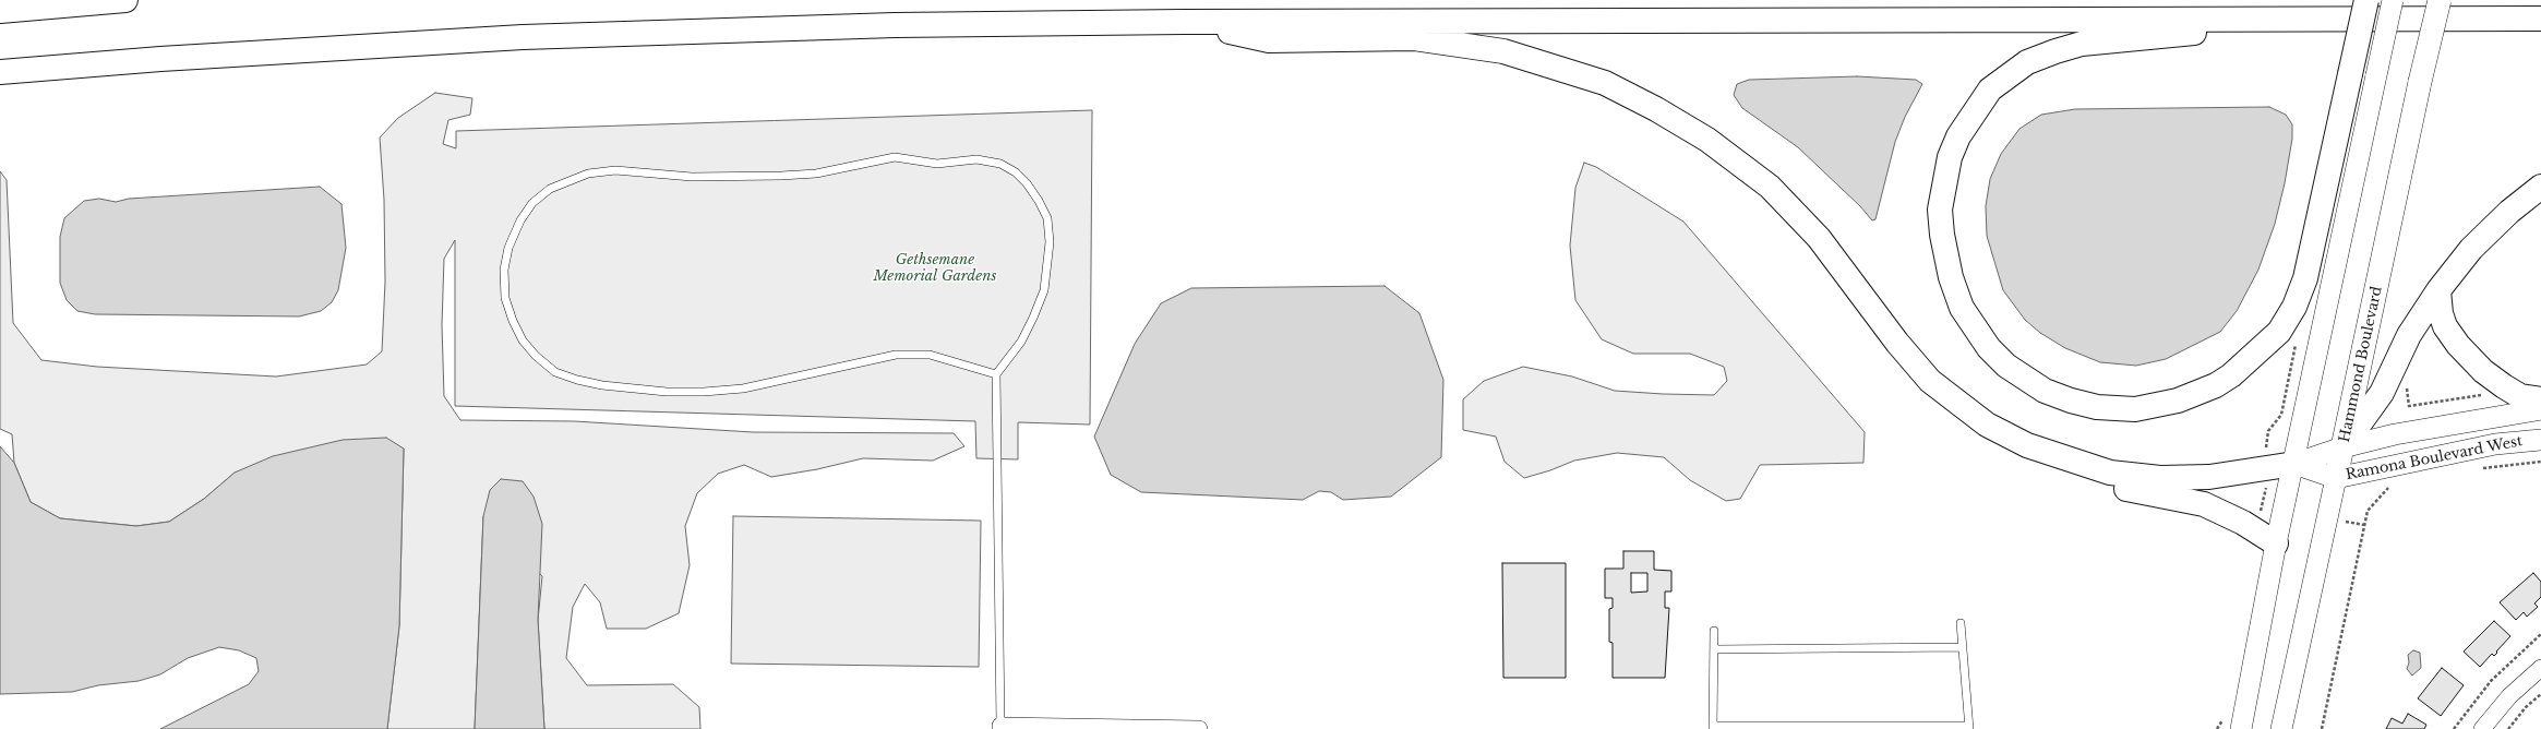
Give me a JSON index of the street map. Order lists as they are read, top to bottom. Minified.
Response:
{"streets":{"main road":["Hammond Boulevard"],"street":["Ramona Boulevard West"]},"crossings":[["Hammond Boulevard","Ramona Boulevard West"]],"parks":["Gethsemane Memorial Gardens"]}
